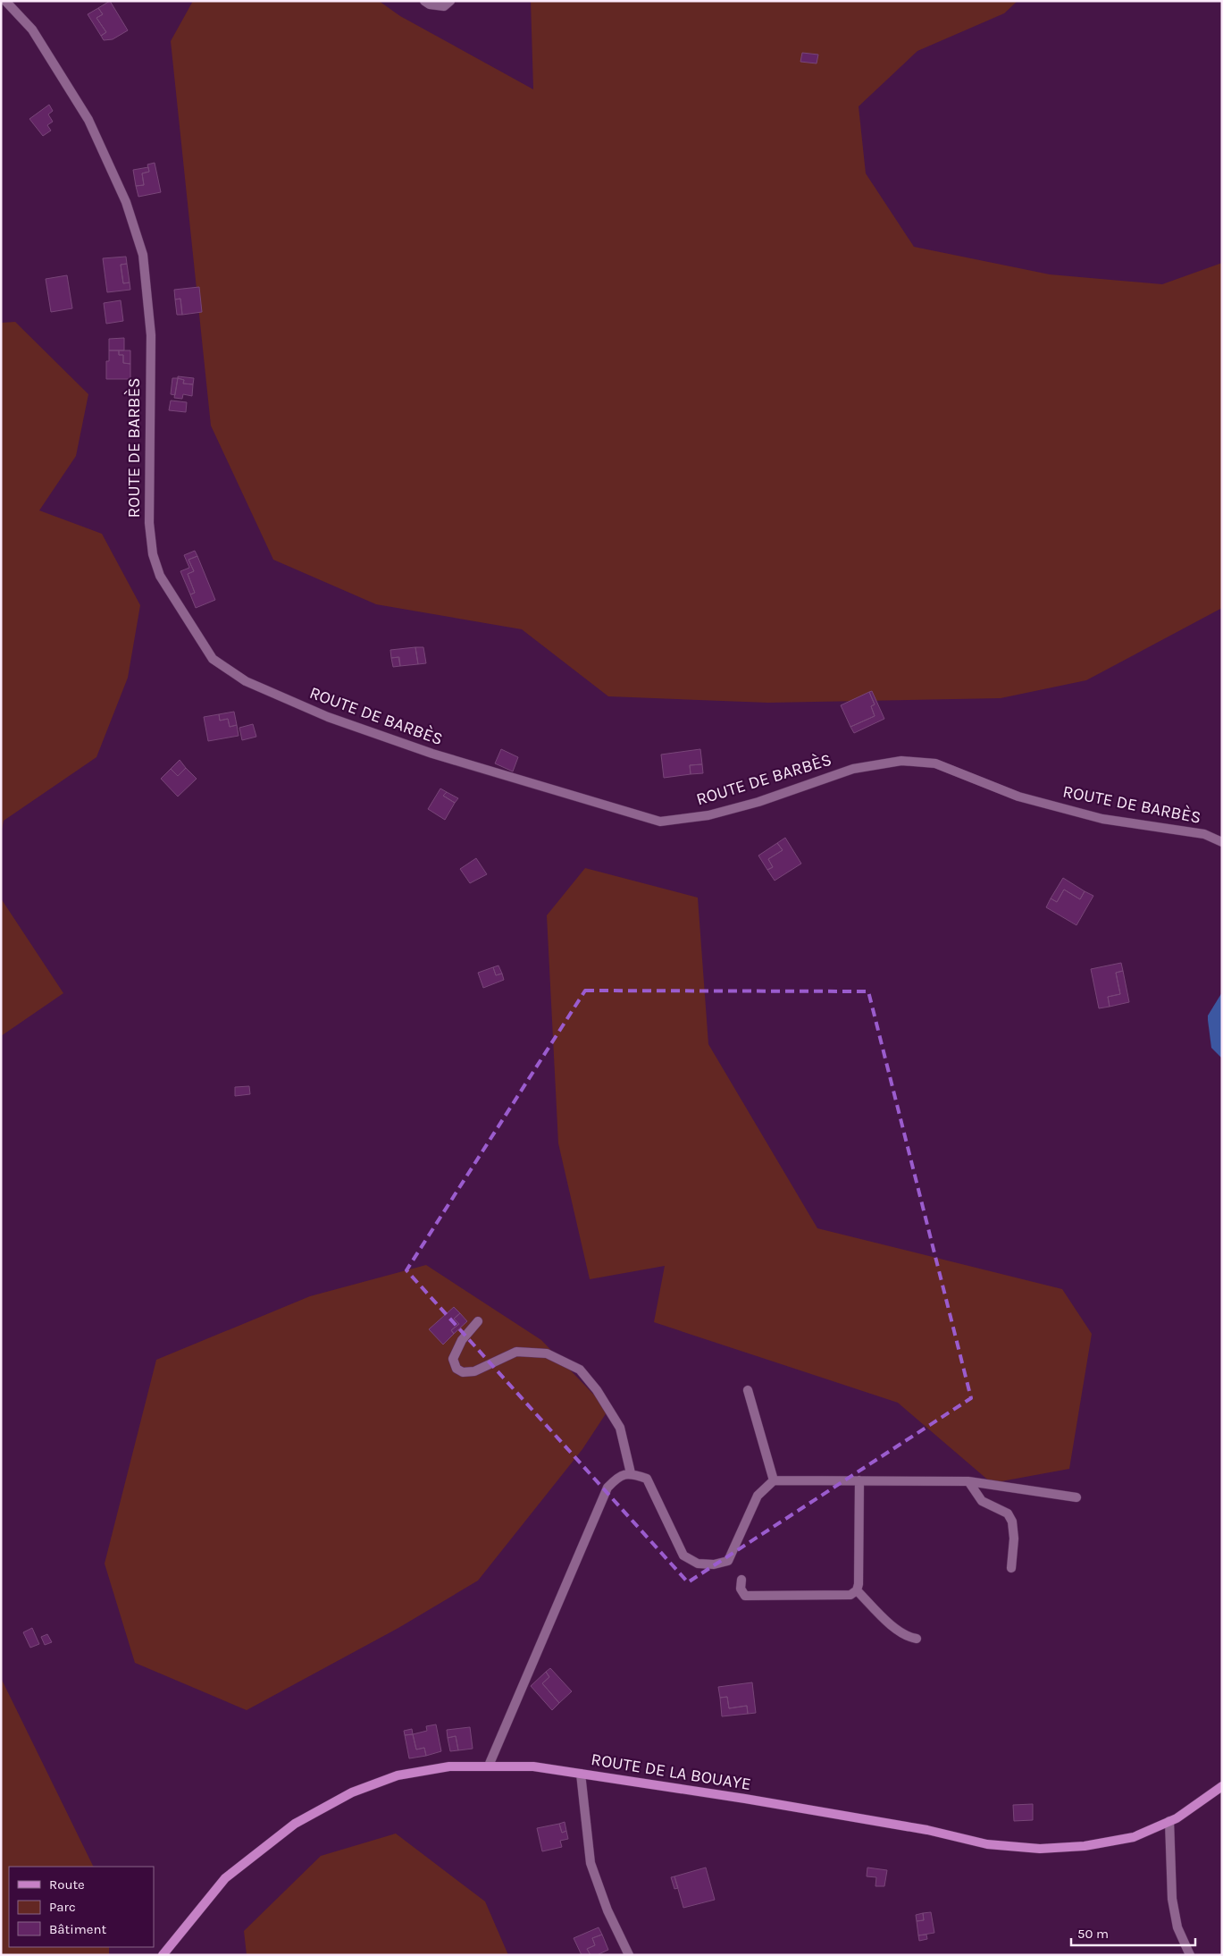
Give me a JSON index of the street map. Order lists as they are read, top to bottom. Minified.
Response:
{"streets":{"main road":["ROUTE DE LA BOUAYE"],"street":["ROUTE DE BARBÈS"]},"legend":["Route","Parc","Bâtiment"],"scale_bar":"50 m"}
